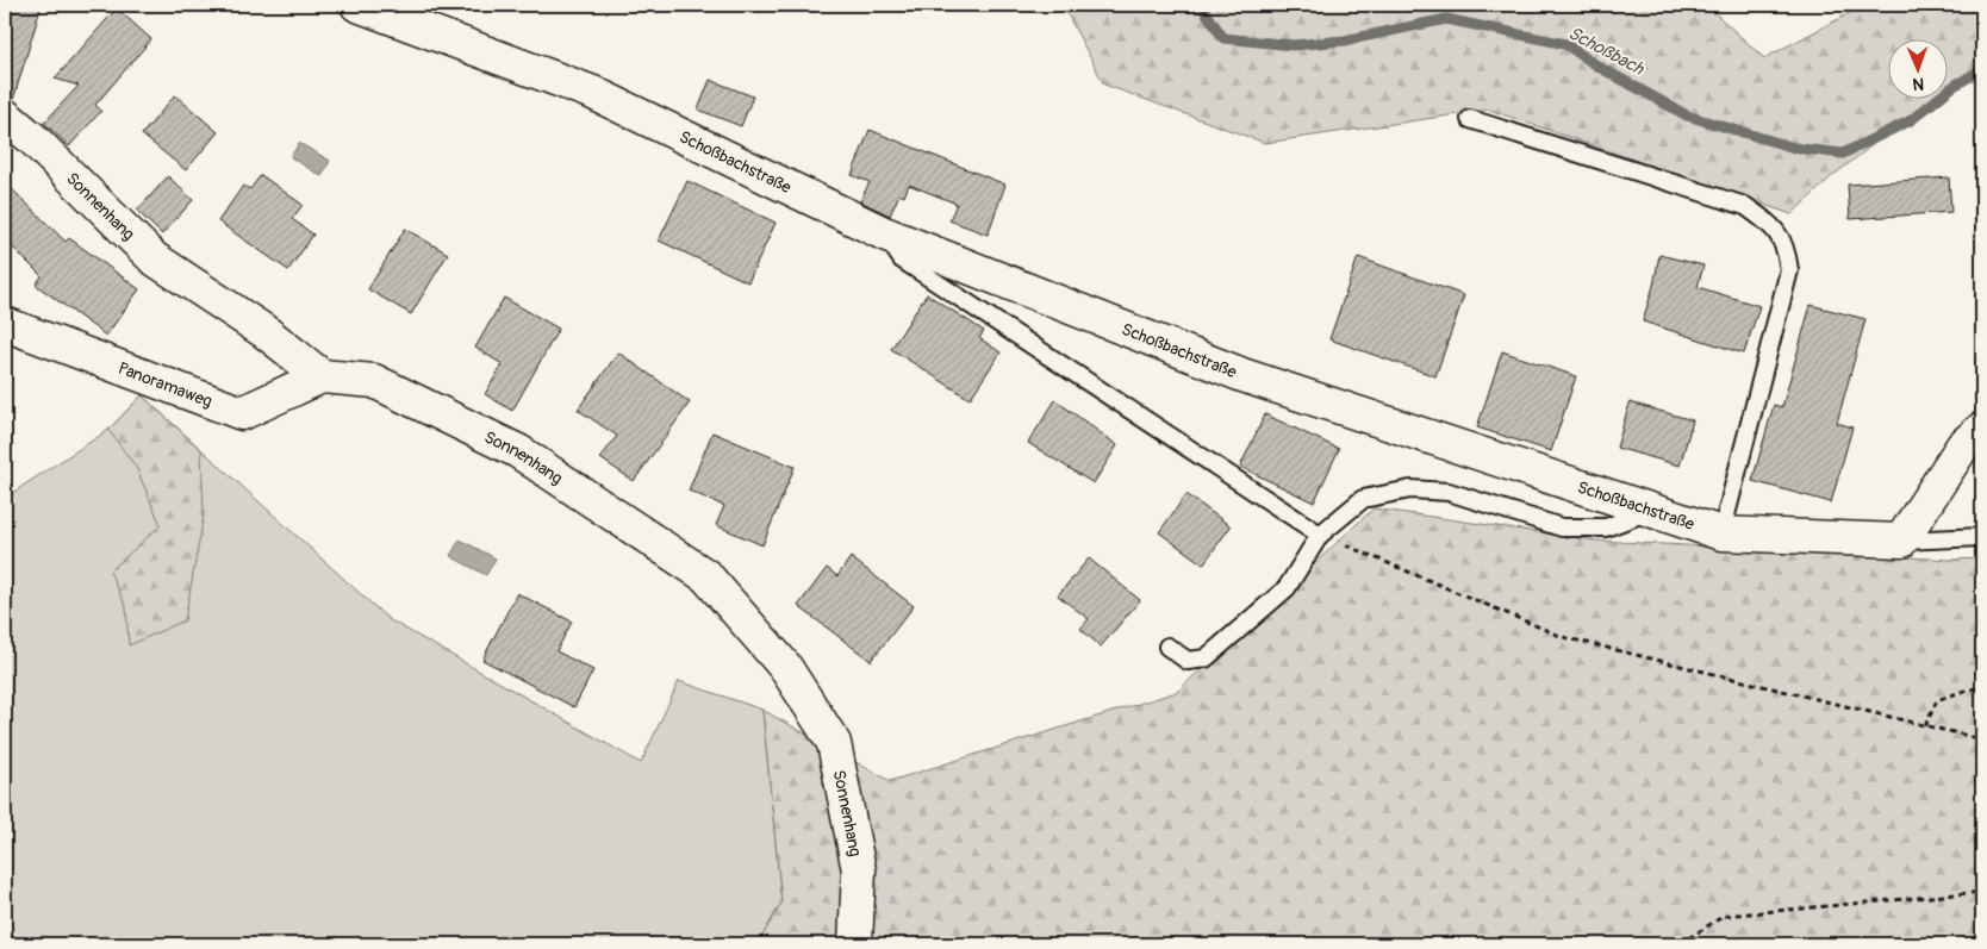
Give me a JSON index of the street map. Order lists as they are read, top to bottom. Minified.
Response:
{"streets":{"street":["Schoßbachstraße","Sonnenhang","Panoramaweg"]},"crossings":[["Sonnenhang","Panoramaweg"]],"water":["Schoßbach"],"north":"bottom"}
